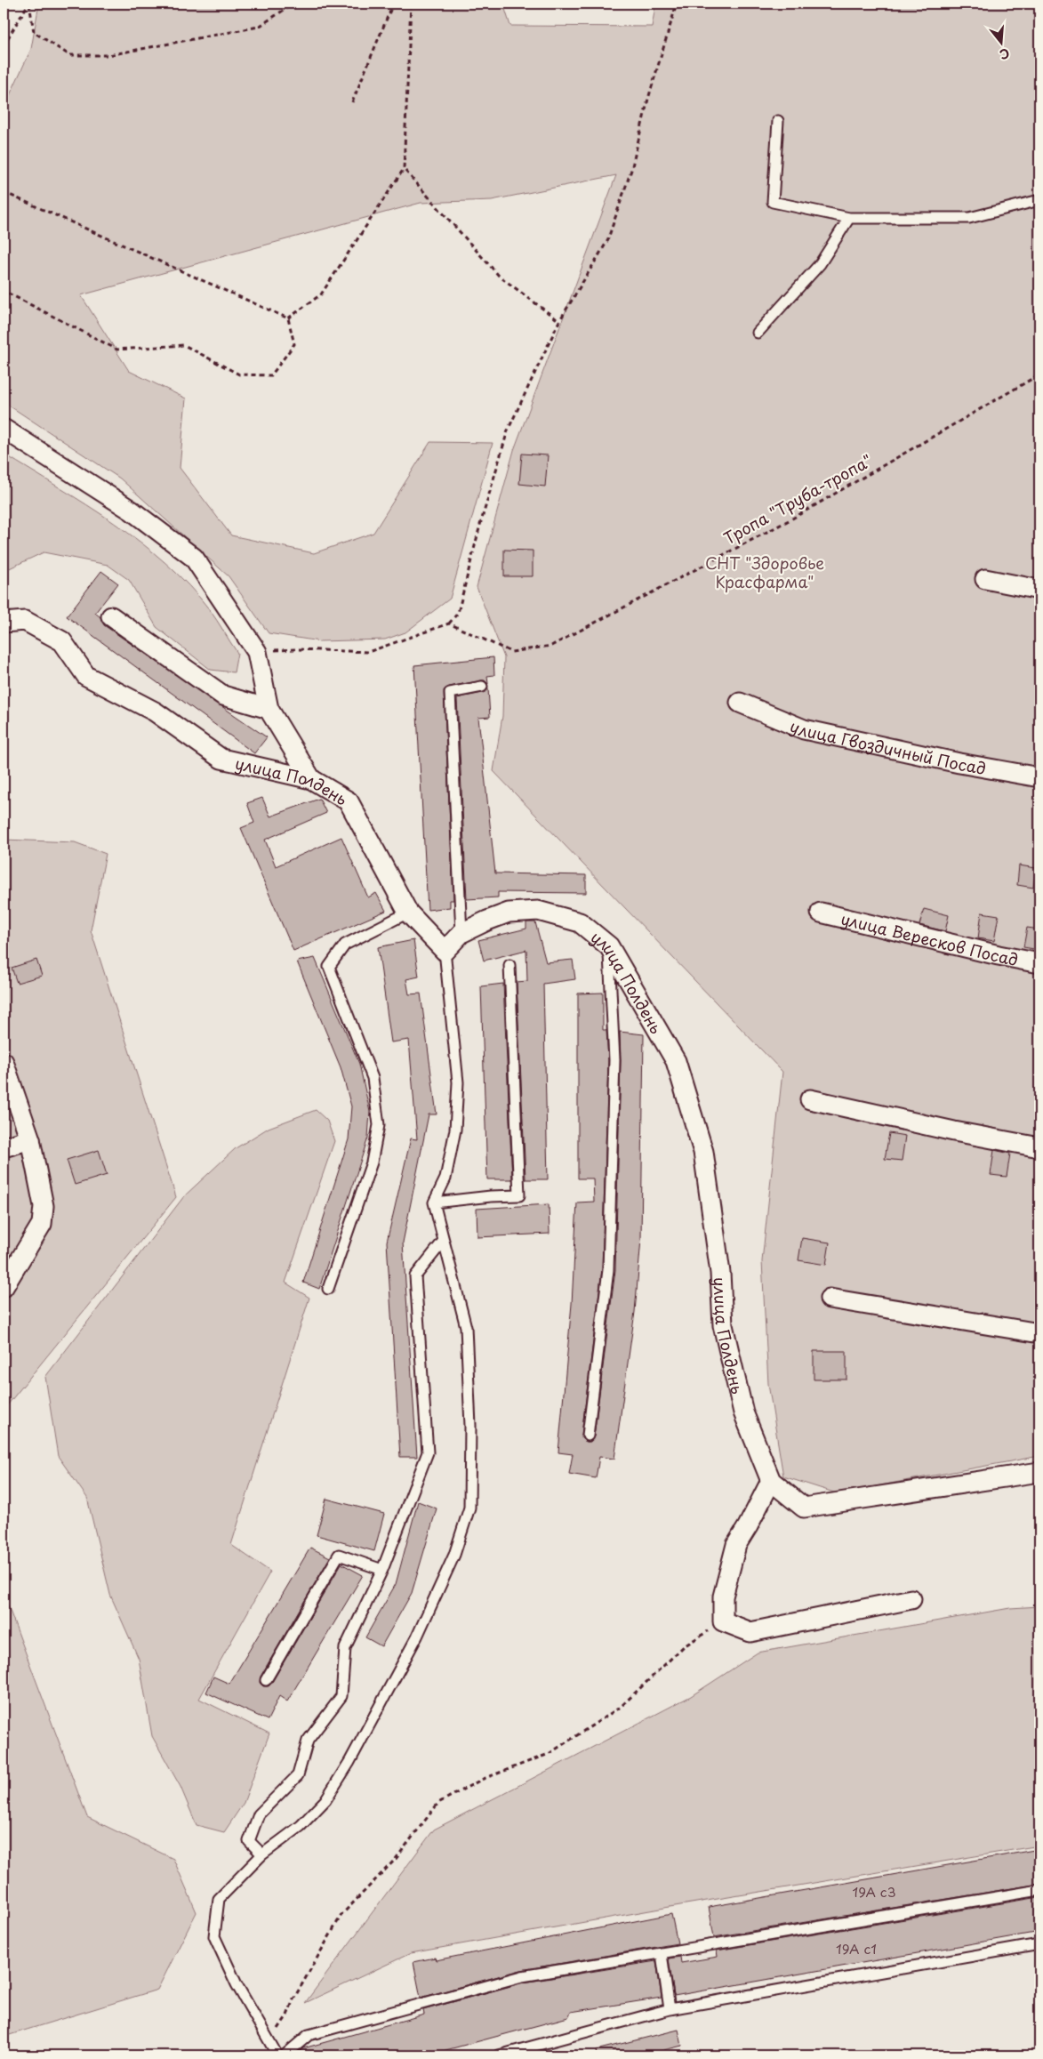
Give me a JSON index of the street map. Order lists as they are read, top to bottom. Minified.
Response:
{"streets":{"street":["улица Гвоздичный Посад","улица Полдень","улица Вересков Посад"],"path":["Тропа \"Труба-тропа\""]},"parks":["СНТ \"Здоровье Красфарма\""],"house_numbers":["19А с3","19А с1"],"north":"bottom"}
